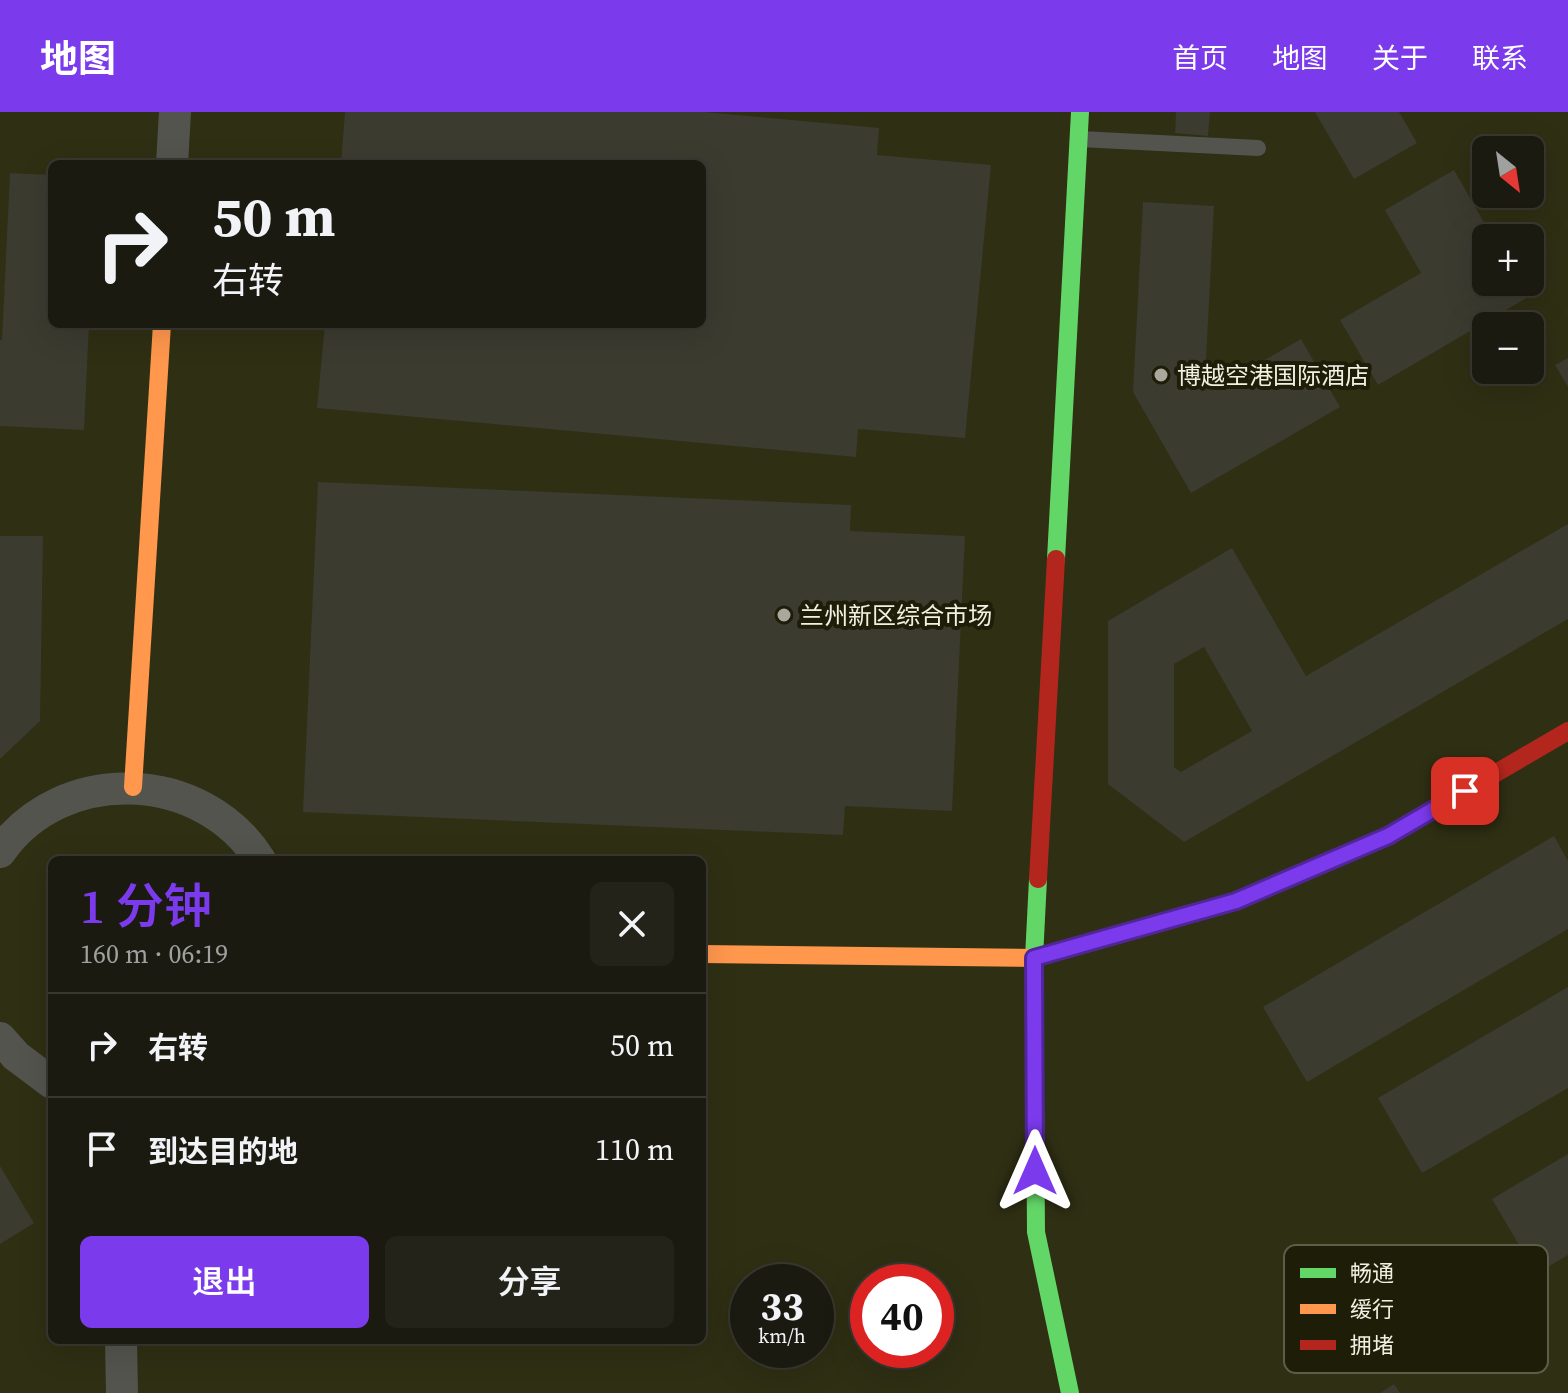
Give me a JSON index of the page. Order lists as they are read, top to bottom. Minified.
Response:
{"places":["博越空港国际酒店","兰州新区综合市场"],"legend":["畅通","缓行","拥堵"],"north":"bottom right","page":{"header":"地图","nav":["首页","地图","关于","联系"],"map_buttons":["+","−"],"turn":["50 m","右转"],"heading":["1 分钟","160 m · 06:19"],"list":[{"name":"右转","value":"50 m"},{"name":"到达目的地","value":"110 m"}],"buttons":["退出","分享"],"speed":"33 km/h","limit":"40"}}
